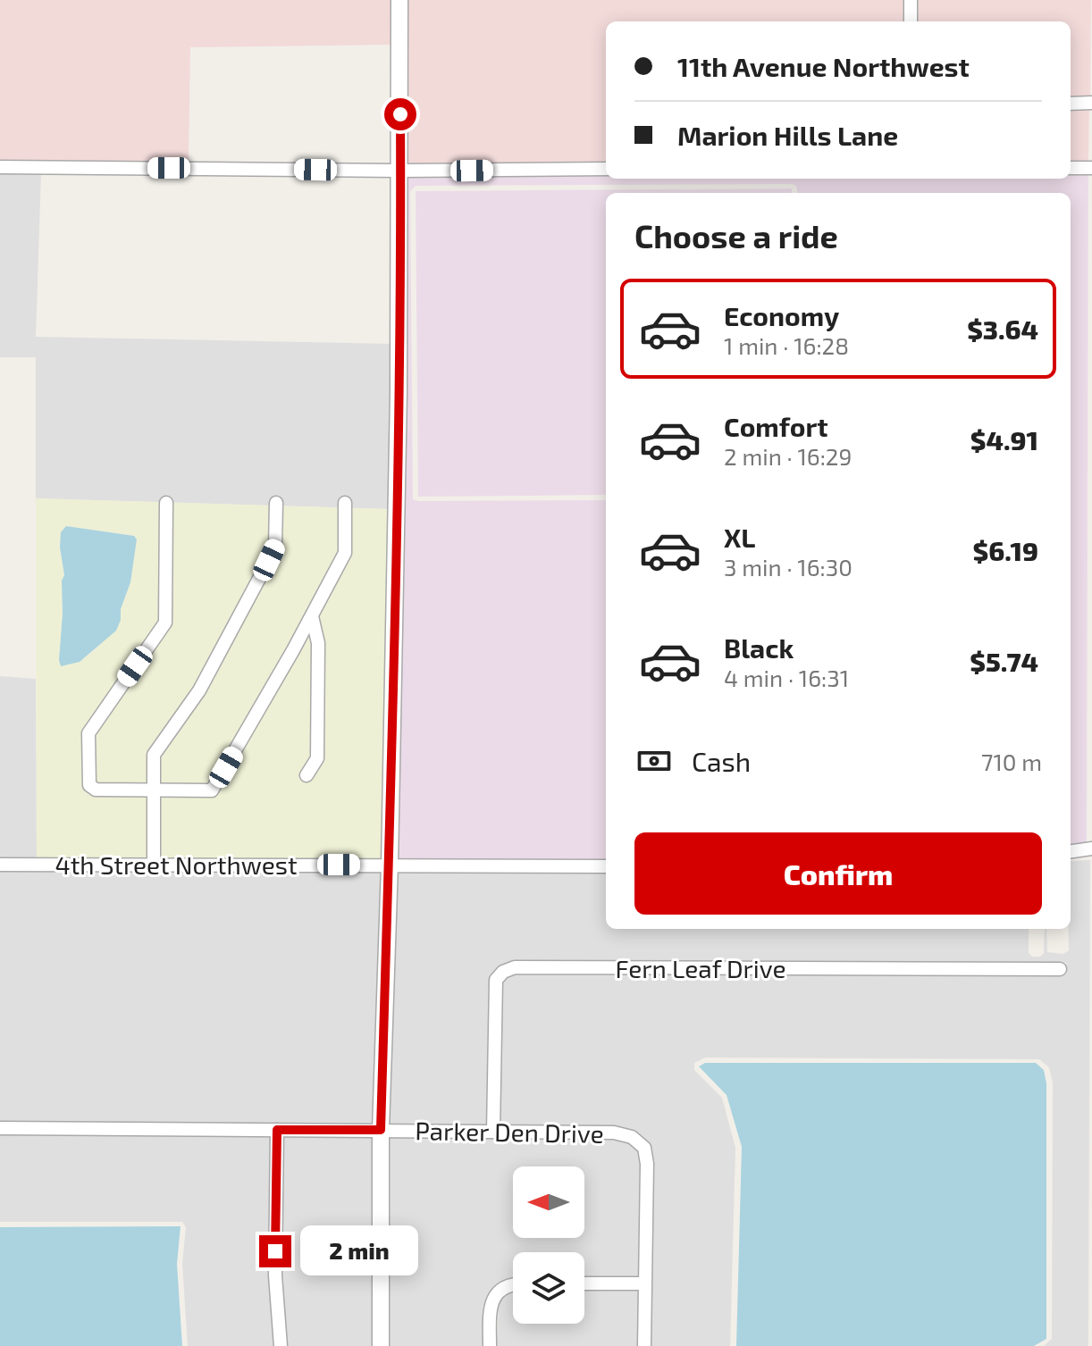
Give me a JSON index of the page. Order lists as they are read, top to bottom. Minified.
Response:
{"streets":{"street":["4th Street Northwest","Fern Leaf Drive","Parker Den Drive"]},"crossings":[["Fern Leaf Drive","Parker Den Drive"]],"north":"left","page":{"banner":["11th Avenue Northwest","Marion Hills Lane"],"heading":"Choose a ride","list":[{"name":"Economy","note":"1 min · 16:28","value":"$3.64"},{"name":"Comfort","note":"2 min · 16:29","value":"$4.91"},{"name":"XL","note":"3 min · 16:30","value":"$6.19"},{"name":"Black","note":"4 min · 16:31","value":"$5.74"}],"pay":["Cash","710 m"],"buttons":"Confirm","bubble":"2 min"}}
